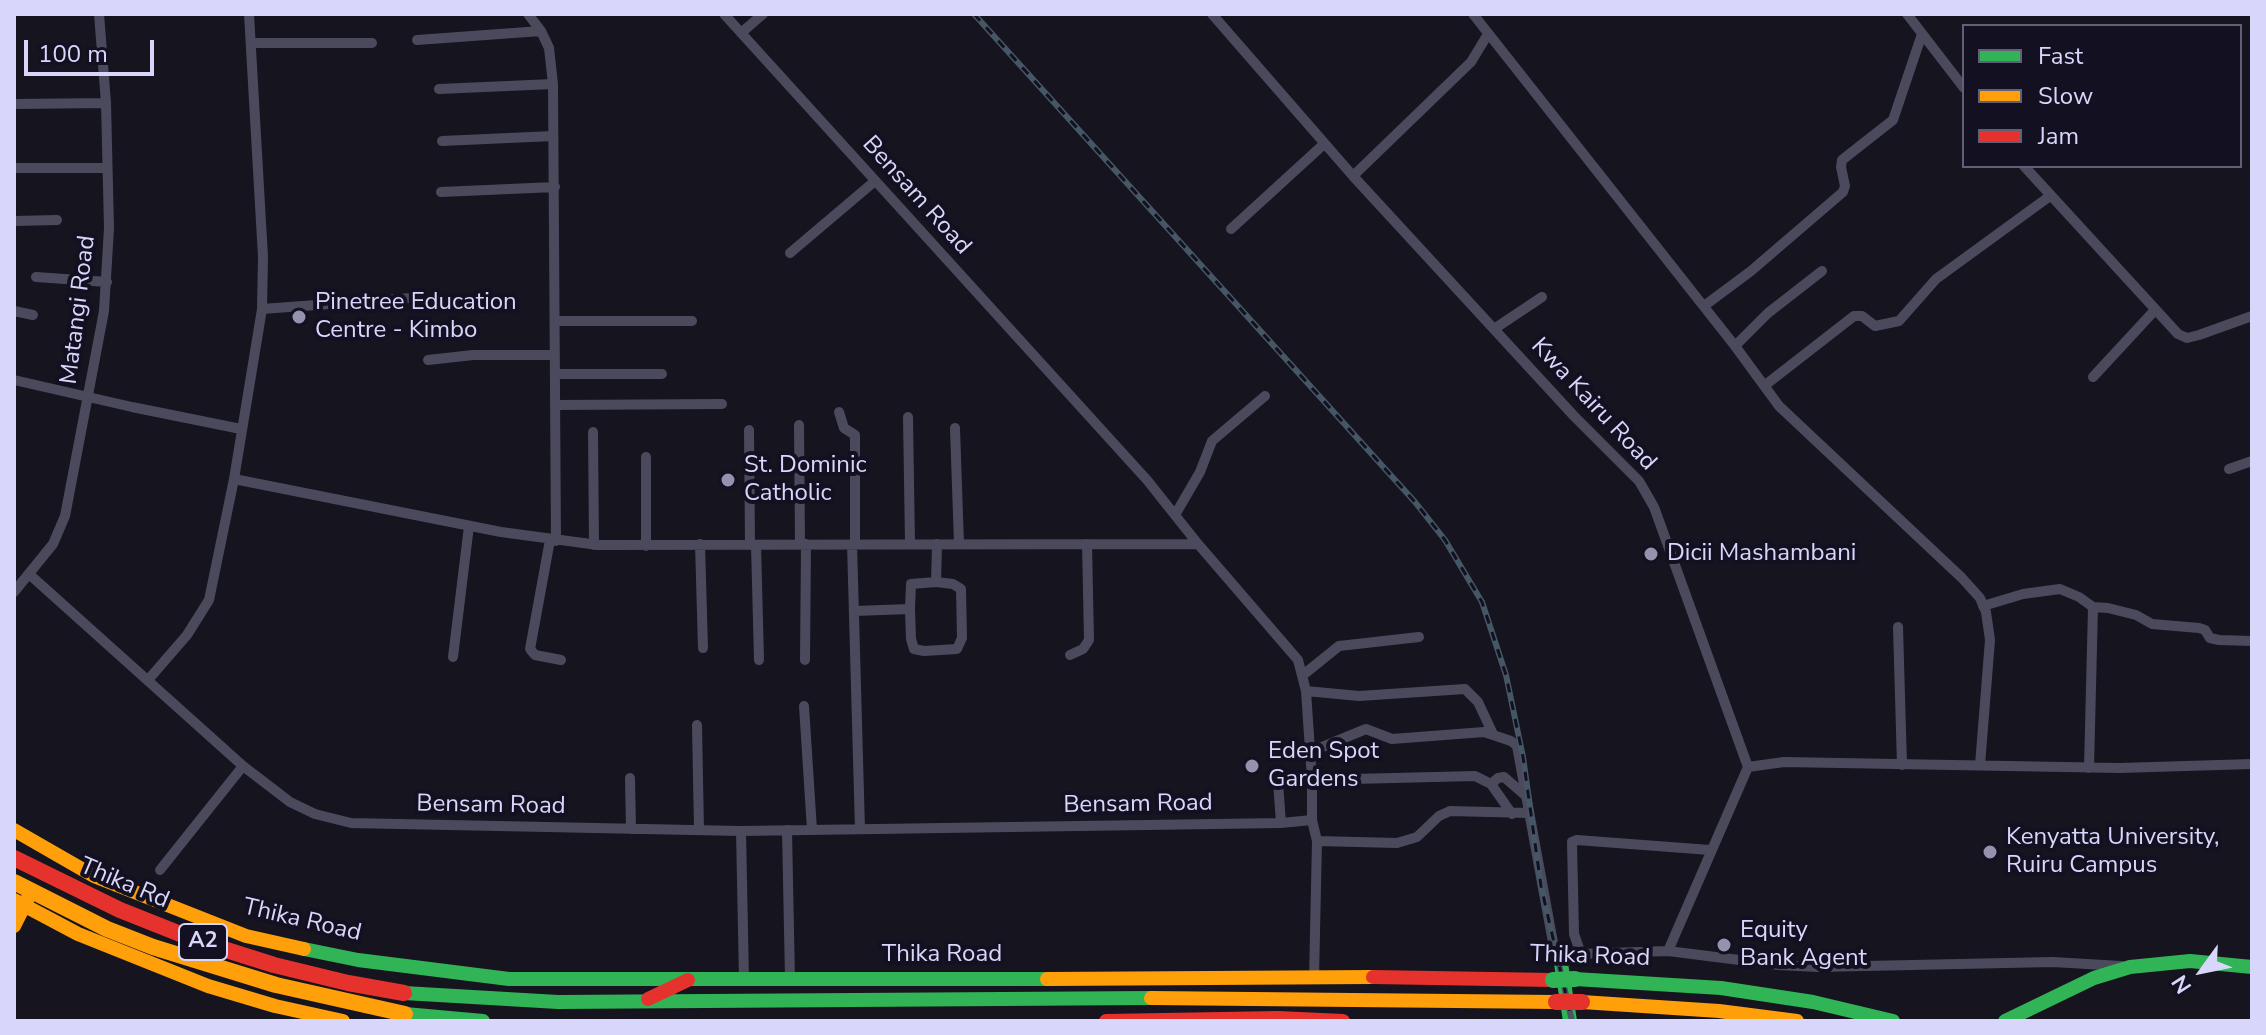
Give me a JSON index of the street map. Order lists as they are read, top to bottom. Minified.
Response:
{"streets":{"main road":["Thika Rd","Thika Road","A2"],"street":["Bensam Road","Matangi Road","Kwa Kairu Road"]},"crossings":[["Bensam Road","Matangi Road"],["Thika Rd","Thika Road"]],"places":["Pinetree Education Centre - Kimbo","St. Dominic Catholic","Dicii Mashambani","Eden Spot Gardens","Kenyatta University, Ruiru Campus","Equity Bank Agent"],"legend":["Fast","Slow","Jam"],"scale_bar":"100 m","north":"bottom left"}
